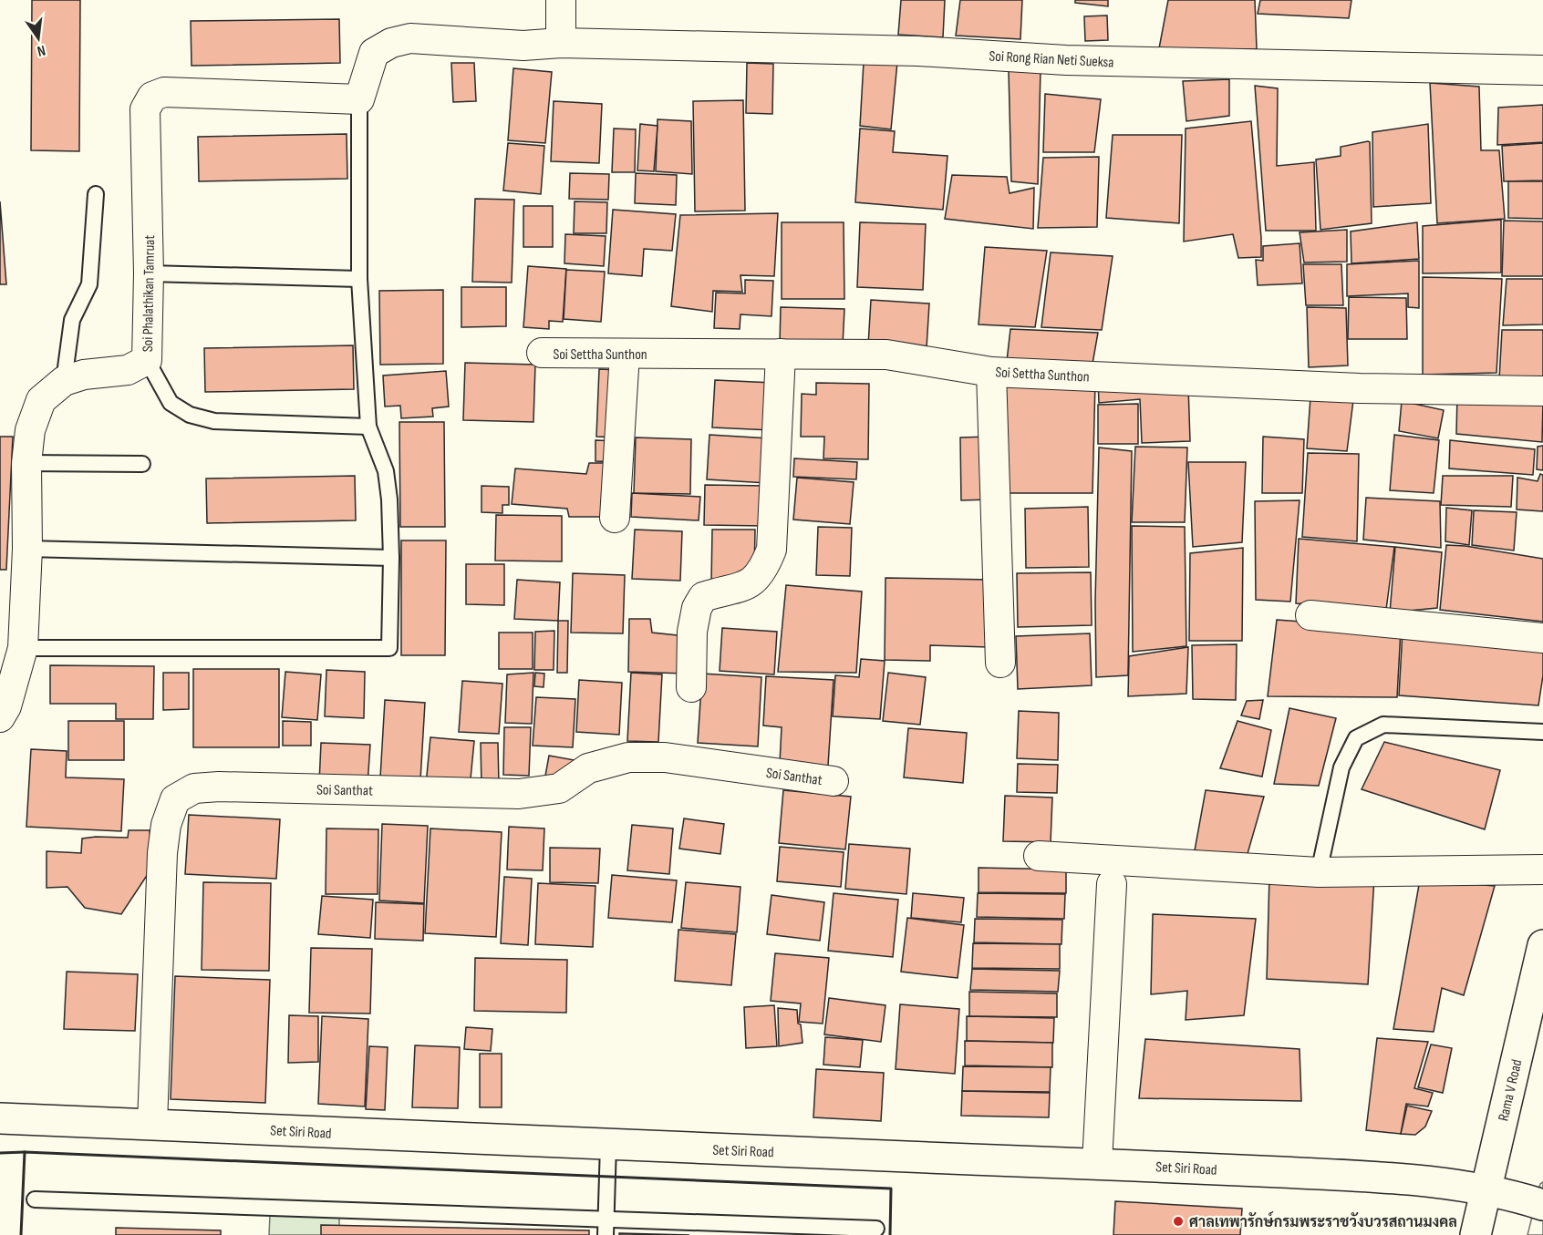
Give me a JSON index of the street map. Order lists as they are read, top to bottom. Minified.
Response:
{"streets":{"street":["Soi Rong Rian Neti Sueksa","Soi Phalathikan Tamruat","Soi Settha Sunthon","Soi Santhat","Rama V Road","Set Siri Road"]},"crossings":[["Soi Rong Rian Neti Sueksa","Soi Phalathikan Tamruat"],["Soi Santhat","Set Siri Road"],["Rama V Road","Set Siri Road"]],"places":["ศาลเทพารักษ์กรมพระราชวังบวรสถานมงคล"],"north":"bottom"}
